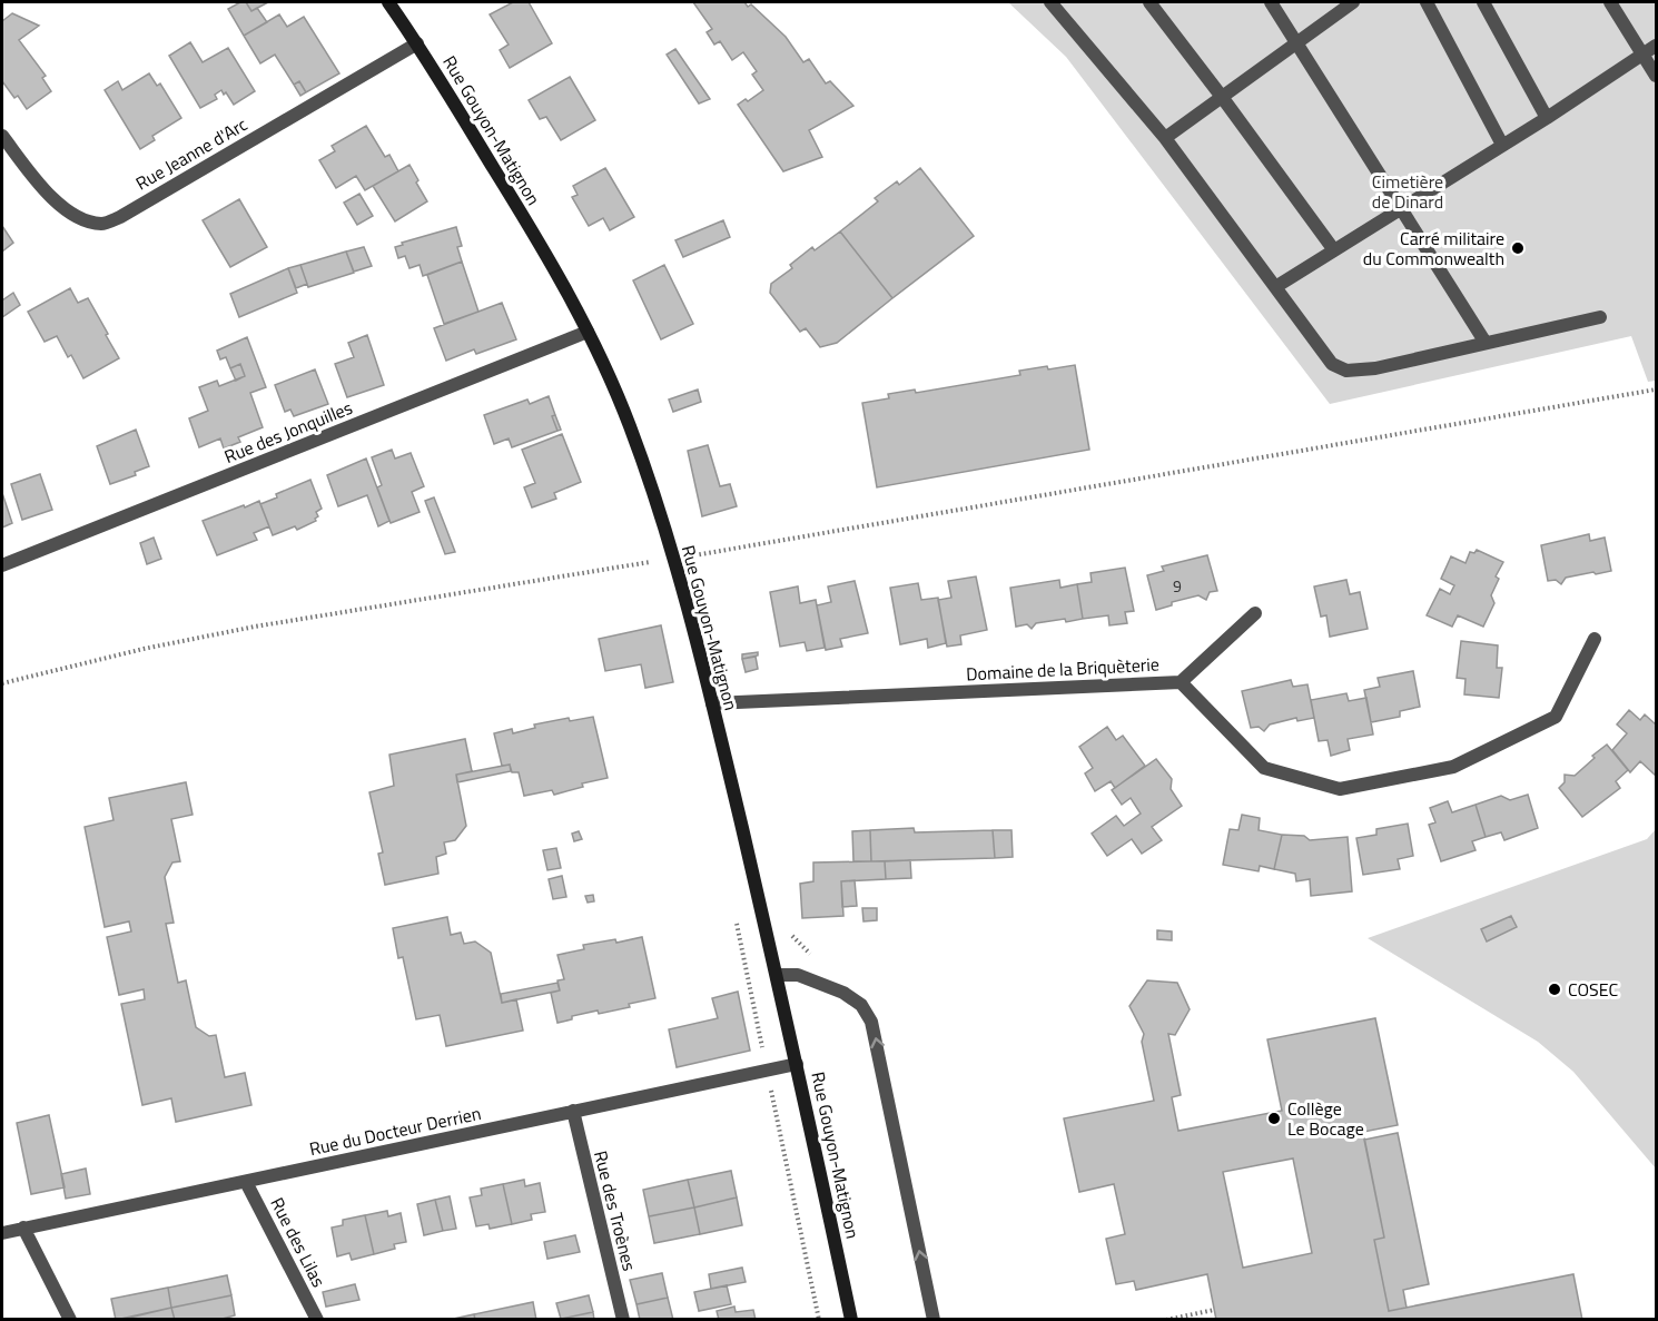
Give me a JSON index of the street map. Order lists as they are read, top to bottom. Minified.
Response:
{"streets":{"main road":["Rue Gouyon-Matignon"],"street":["Rue Jeanne d'Arc","Rue des Jonquilles","Domaine de la Briquèterie","Rue du Docteur Derrien","Rue des Troènes","Rue des Lilas"]},"crossings":[["Rue Gouyon-Matignon","Rue Jeanne d'Arc"],["Rue Gouyon-Matignon","Rue des Jonquilles"],["Rue Gouyon-Matignon","Domaine de la Briquèterie"],["Rue Gouyon-Matignon","Rue du Docteur Derrien"],["Rue du Docteur Derrien","Rue des Troènes"],["Rue du Docteur Derrien","Rue des Lilas"]],"parks":["Cimetière de Dinard"],"places":["Carré militaire du Commonwealth","COSEC","Collège Le Bocage"],"house_numbers":["9"]}
